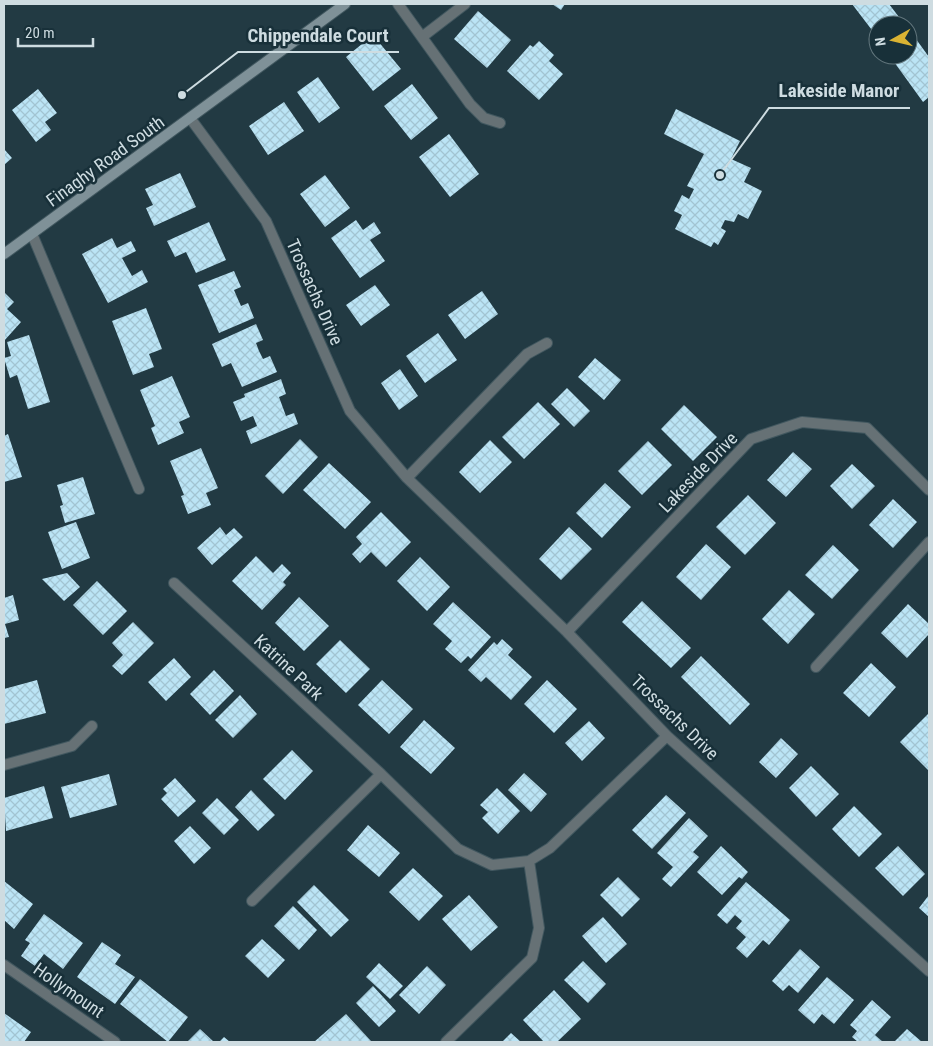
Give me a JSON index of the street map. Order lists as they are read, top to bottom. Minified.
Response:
{"streets":{"street":["Finaghy Road South","Trossachs Drive","Lakeside Drive","Katrine Park","Hollymount"]},"crossings":[["Finaghy Road South","Trossachs Drive"],["Trossachs Drive","Lakeside Drive"],["Trossachs Drive","Katrine Park"]],"places":["Chippendale Court","Lakeside Manor"],"scale_bar":"20 m","north":"left"}
